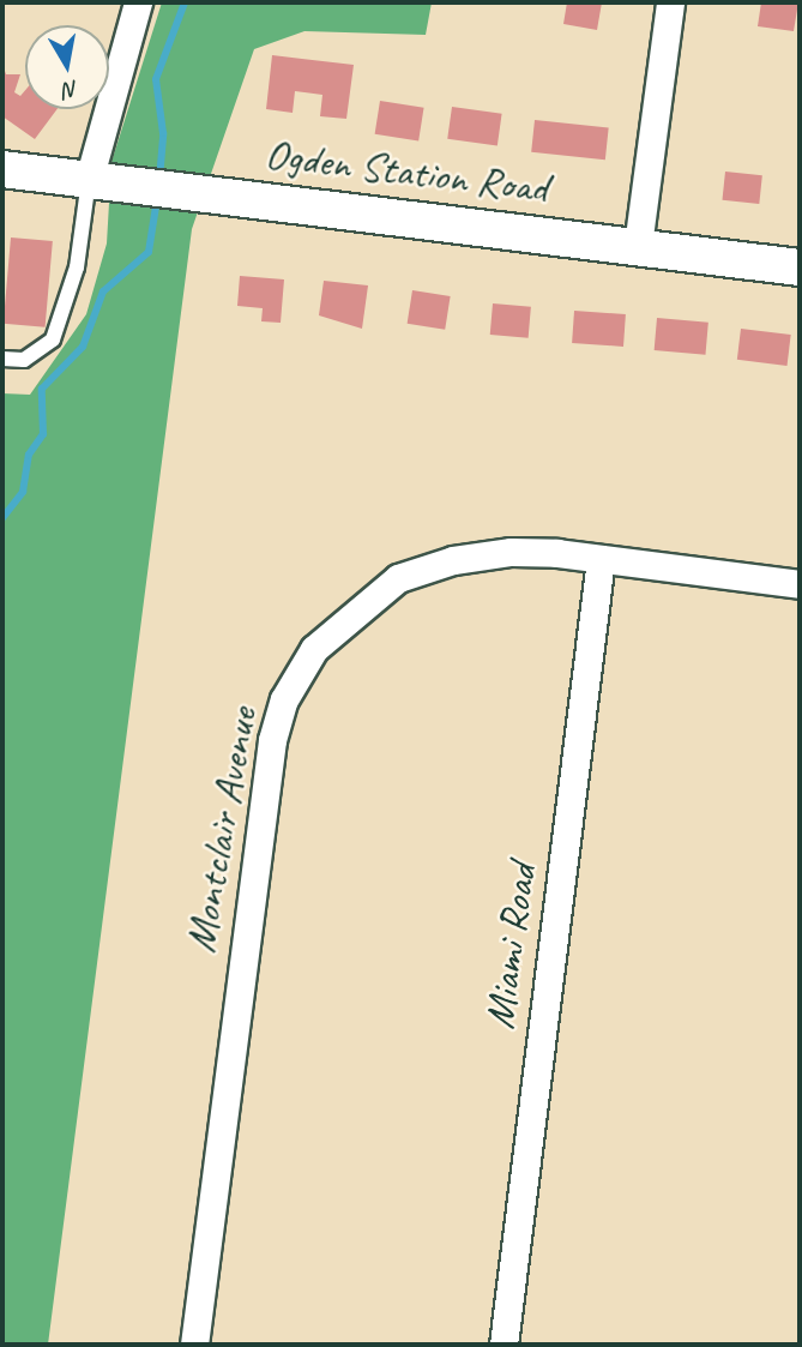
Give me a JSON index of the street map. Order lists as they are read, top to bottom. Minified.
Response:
{"streets":{"street":["Ogden Station Road","Montclair Avenue","Miami Road"]},"crossings":[["Montclair Avenue","Miami Road"]],"north":"bottom"}
